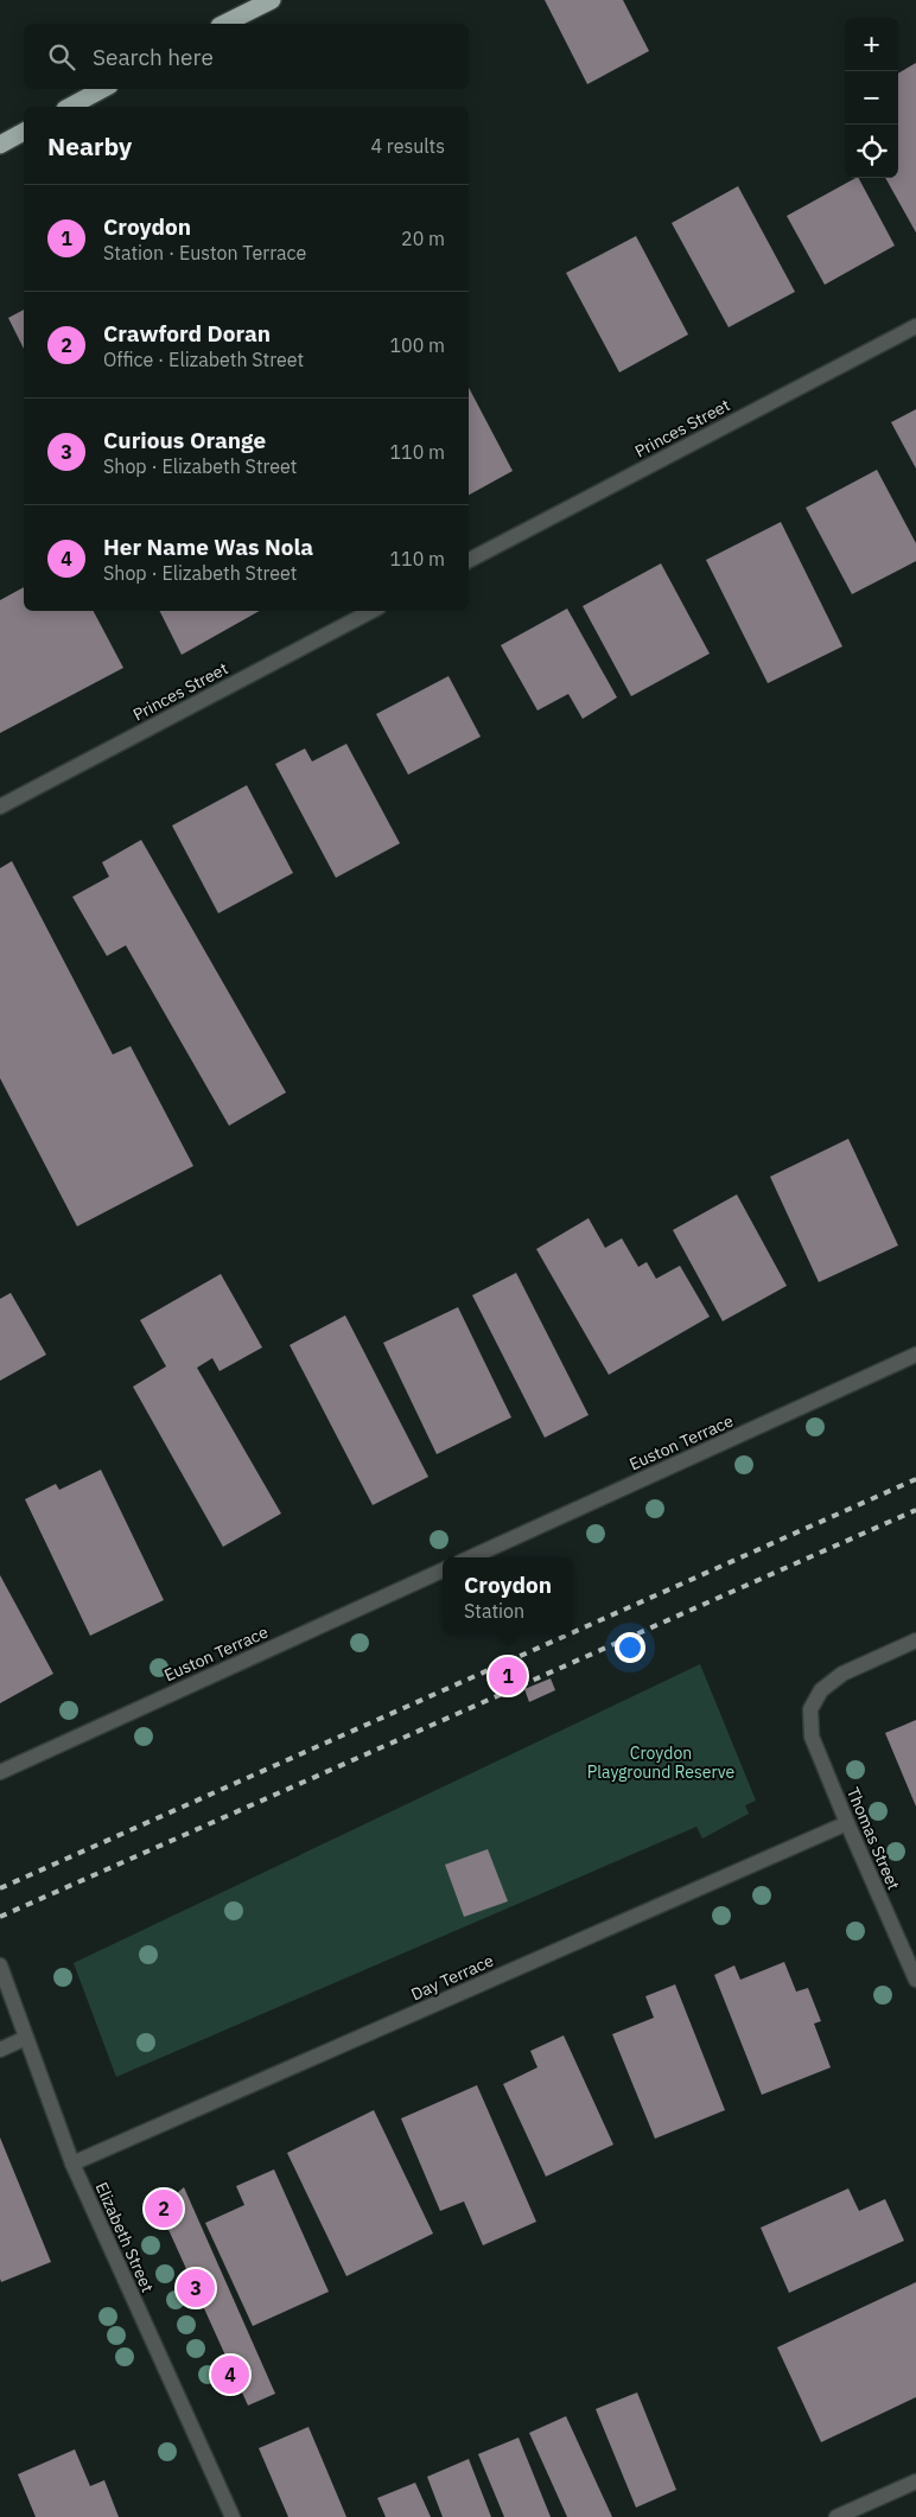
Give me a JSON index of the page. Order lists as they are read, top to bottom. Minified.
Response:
{"streets":{"street":["Princes Street","Euston Terrace","Thomas Street","Day Terrace","Elizabeth Street"]},"crossings":[["Thomas Street","Day Terrace"],["Day Terrace","Elizabeth Street"]],"parks":["Croydon Playground Reserve"],"page":{"map_buttons":["+","−"],"search":"Search here","heading":["Nearby","4 results"],"list":[{"mark":"1","name":"Croydon","note":"Station · Euston Terrace","value":"20 m"},{"mark":"2","name":"Crawford Doran","note":"Office · Elizabeth Street","value":"100 m"},{"mark":"3","name":"Curious Orange","note":"Shop · Elizabeth Street","value":"110 m"},{"mark":"4","name":"Her Name Was Nola","note":"Shop · Elizabeth Street","value":"110 m"}],"popup":["Croydon","Station"],"pins":["1","2","3","4"]}}
